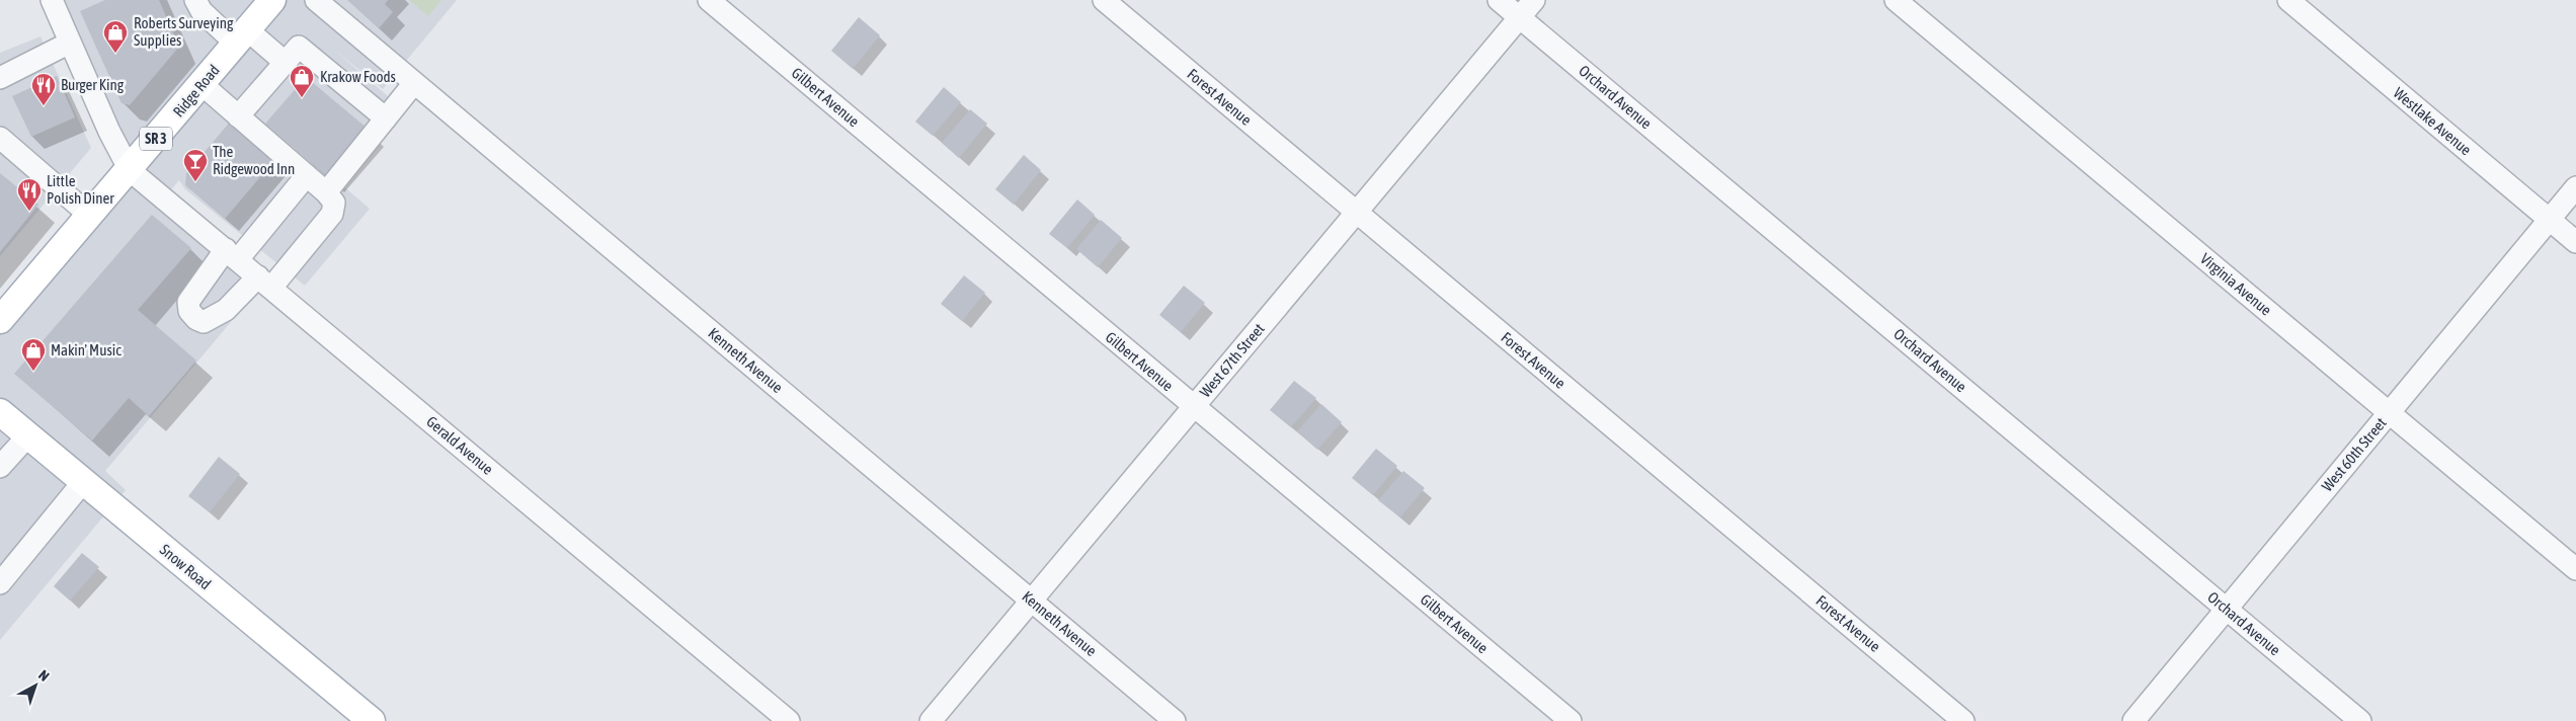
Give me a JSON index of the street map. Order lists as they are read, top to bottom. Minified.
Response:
{"streets":{"main road":["Ridge Road","SR 3","Snow Road"],"street":["Gilbert Avenue","Forest Avenue","Orchard Avenue","Westlake Avenue","Virginia Avenue","Kenneth Avenue","West 67th Street","Gerald Avenue","West 60th Street"]},"crossings":[["Ridge Road","Gerald Avenue"],["Gilbert Avenue","West 67th Street"],["Forest Avenue","West 67th Street"],["Orchard Avenue","West 67th Street"],["Orchard Avenue","West 60th Street"],["Westlake Avenue","West 60th Street"],["Virginia Avenue","West 60th Street"],["Kenneth Avenue","West 67th Street"]],"places":{"shop":["Roberts Surveying Supplies","Krakow Foods","Makin' Music"],"restaurant":["Burger King","Little Polish Diner"],"bar":["The Ridgewood Inn"]},"north":"top right"}
